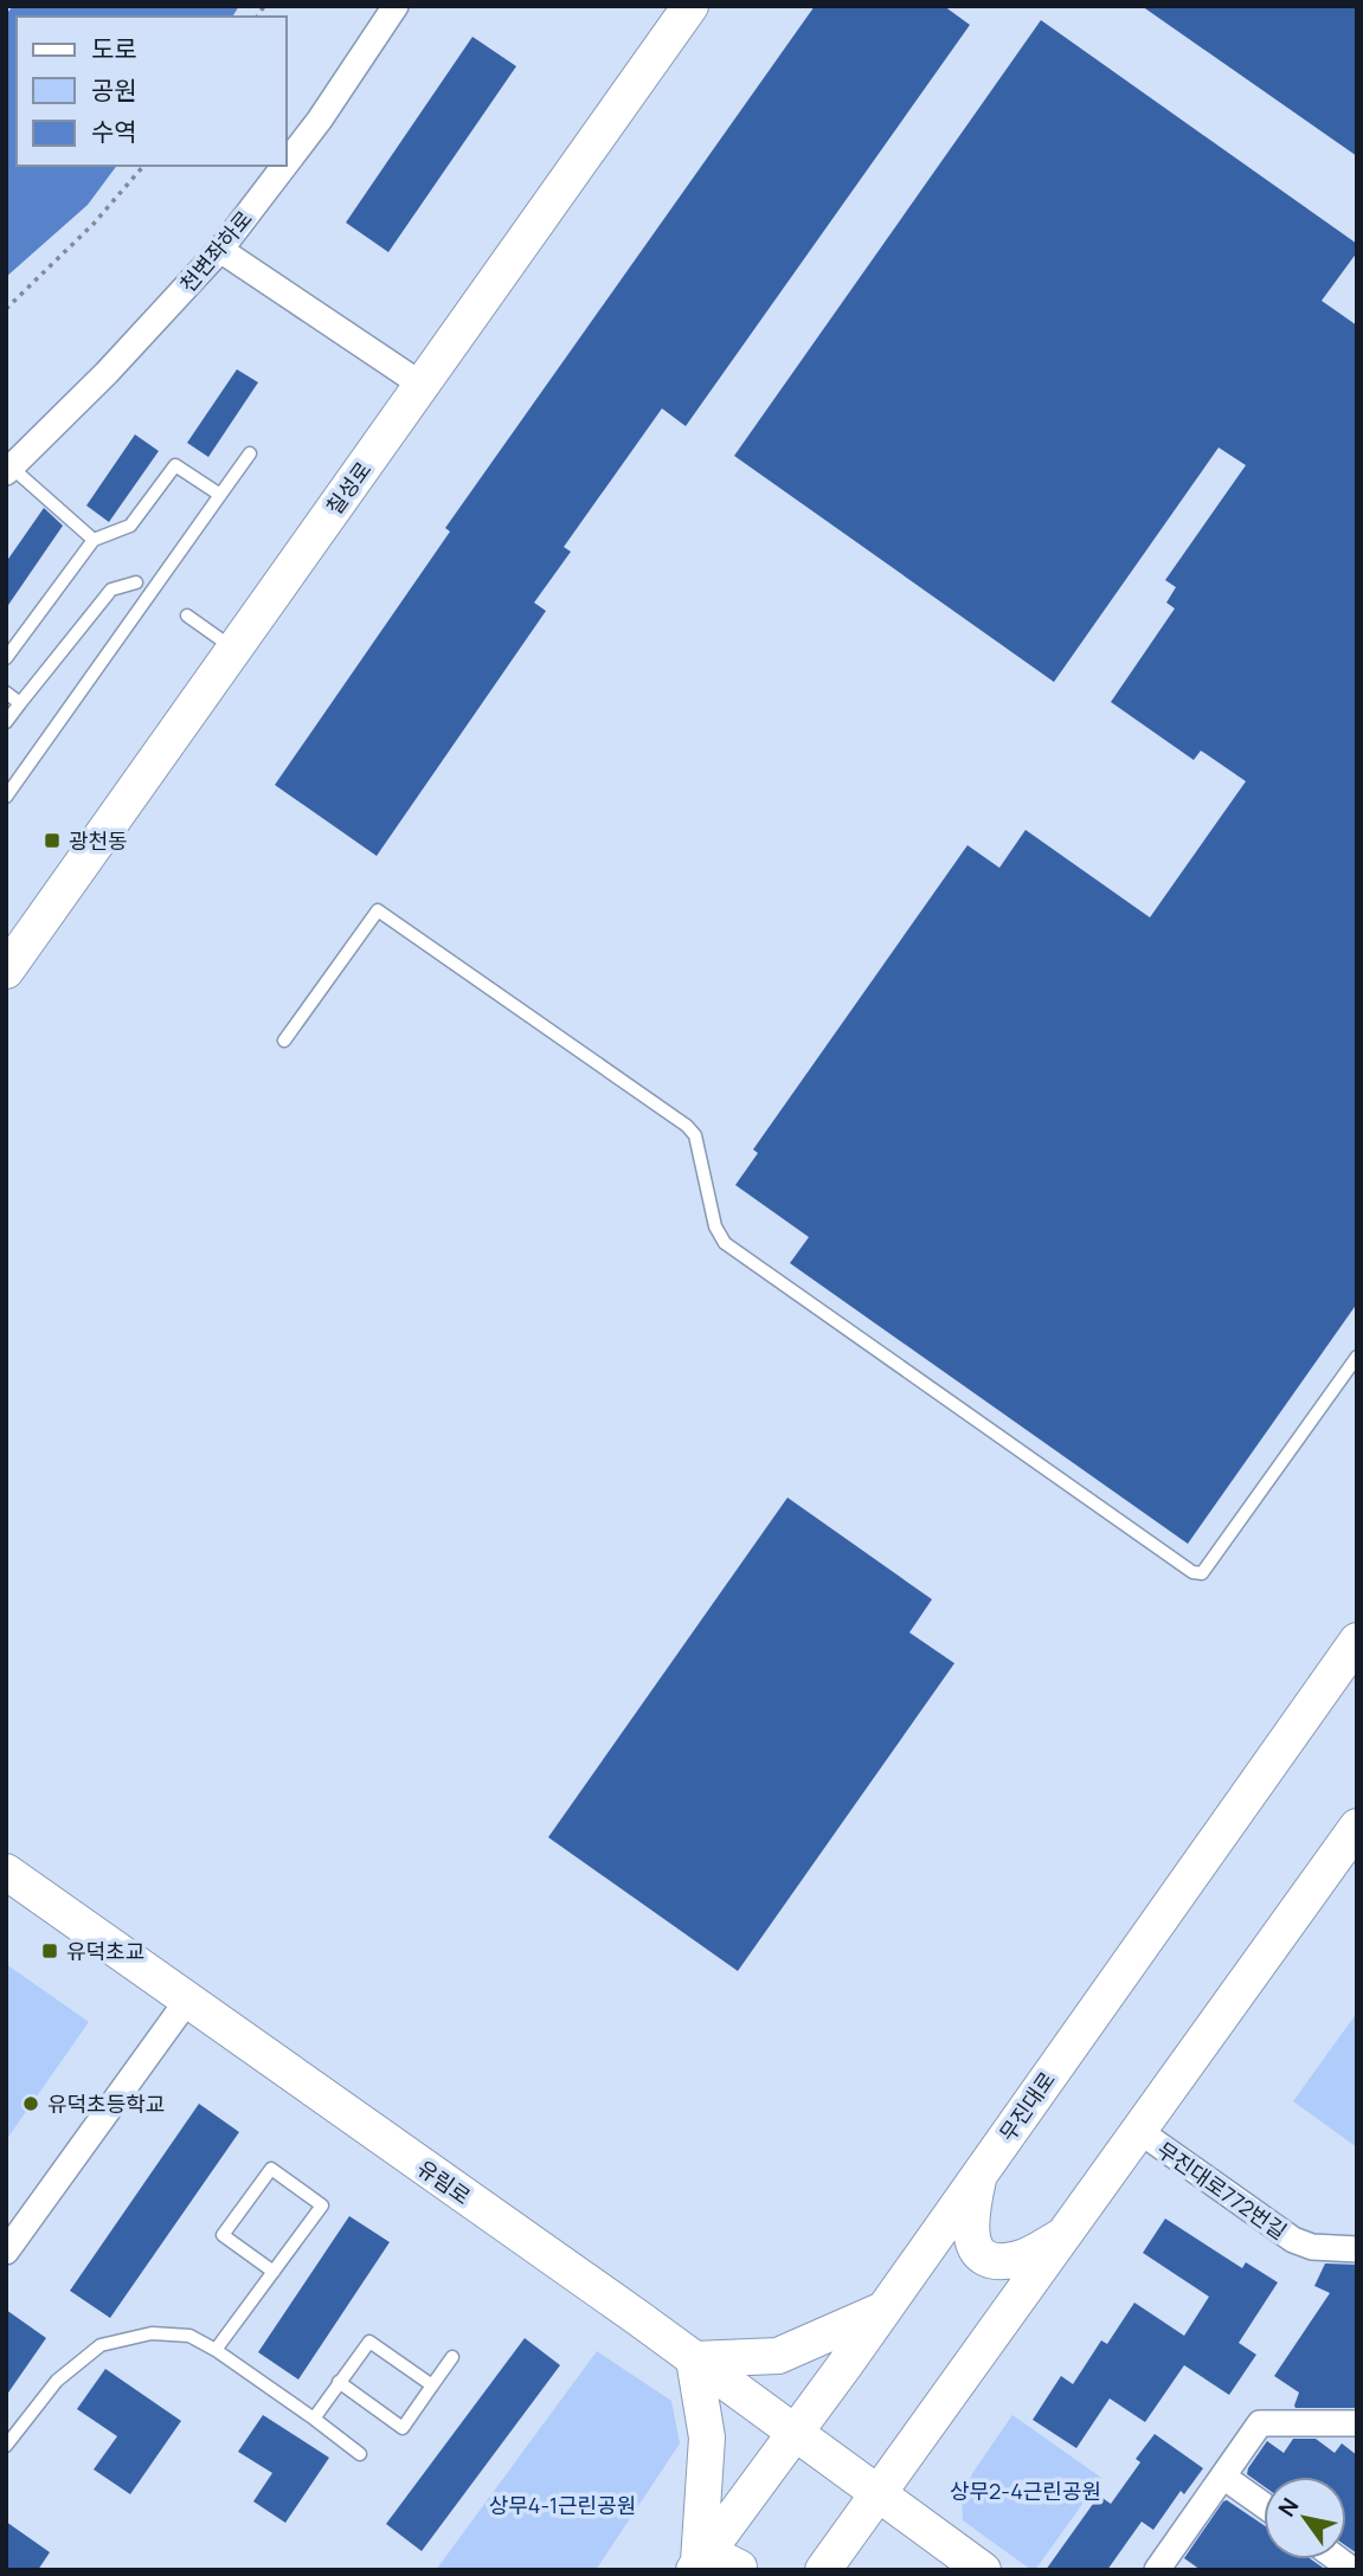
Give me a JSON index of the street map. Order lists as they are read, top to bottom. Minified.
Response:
{"streets":{"street":["천변좌하로","칠성로","무진대로","유림로","무진대로772번길"]},"crossings":[["무진대로","유림로"]],"parks":["상무2-4근린공원","상무4-1근린공원"],"places":{"transit":["광천동","유덕초교"],"other":["유덕초등학교"]},"legend":["도로","공원","수역"],"north":"top left"}
